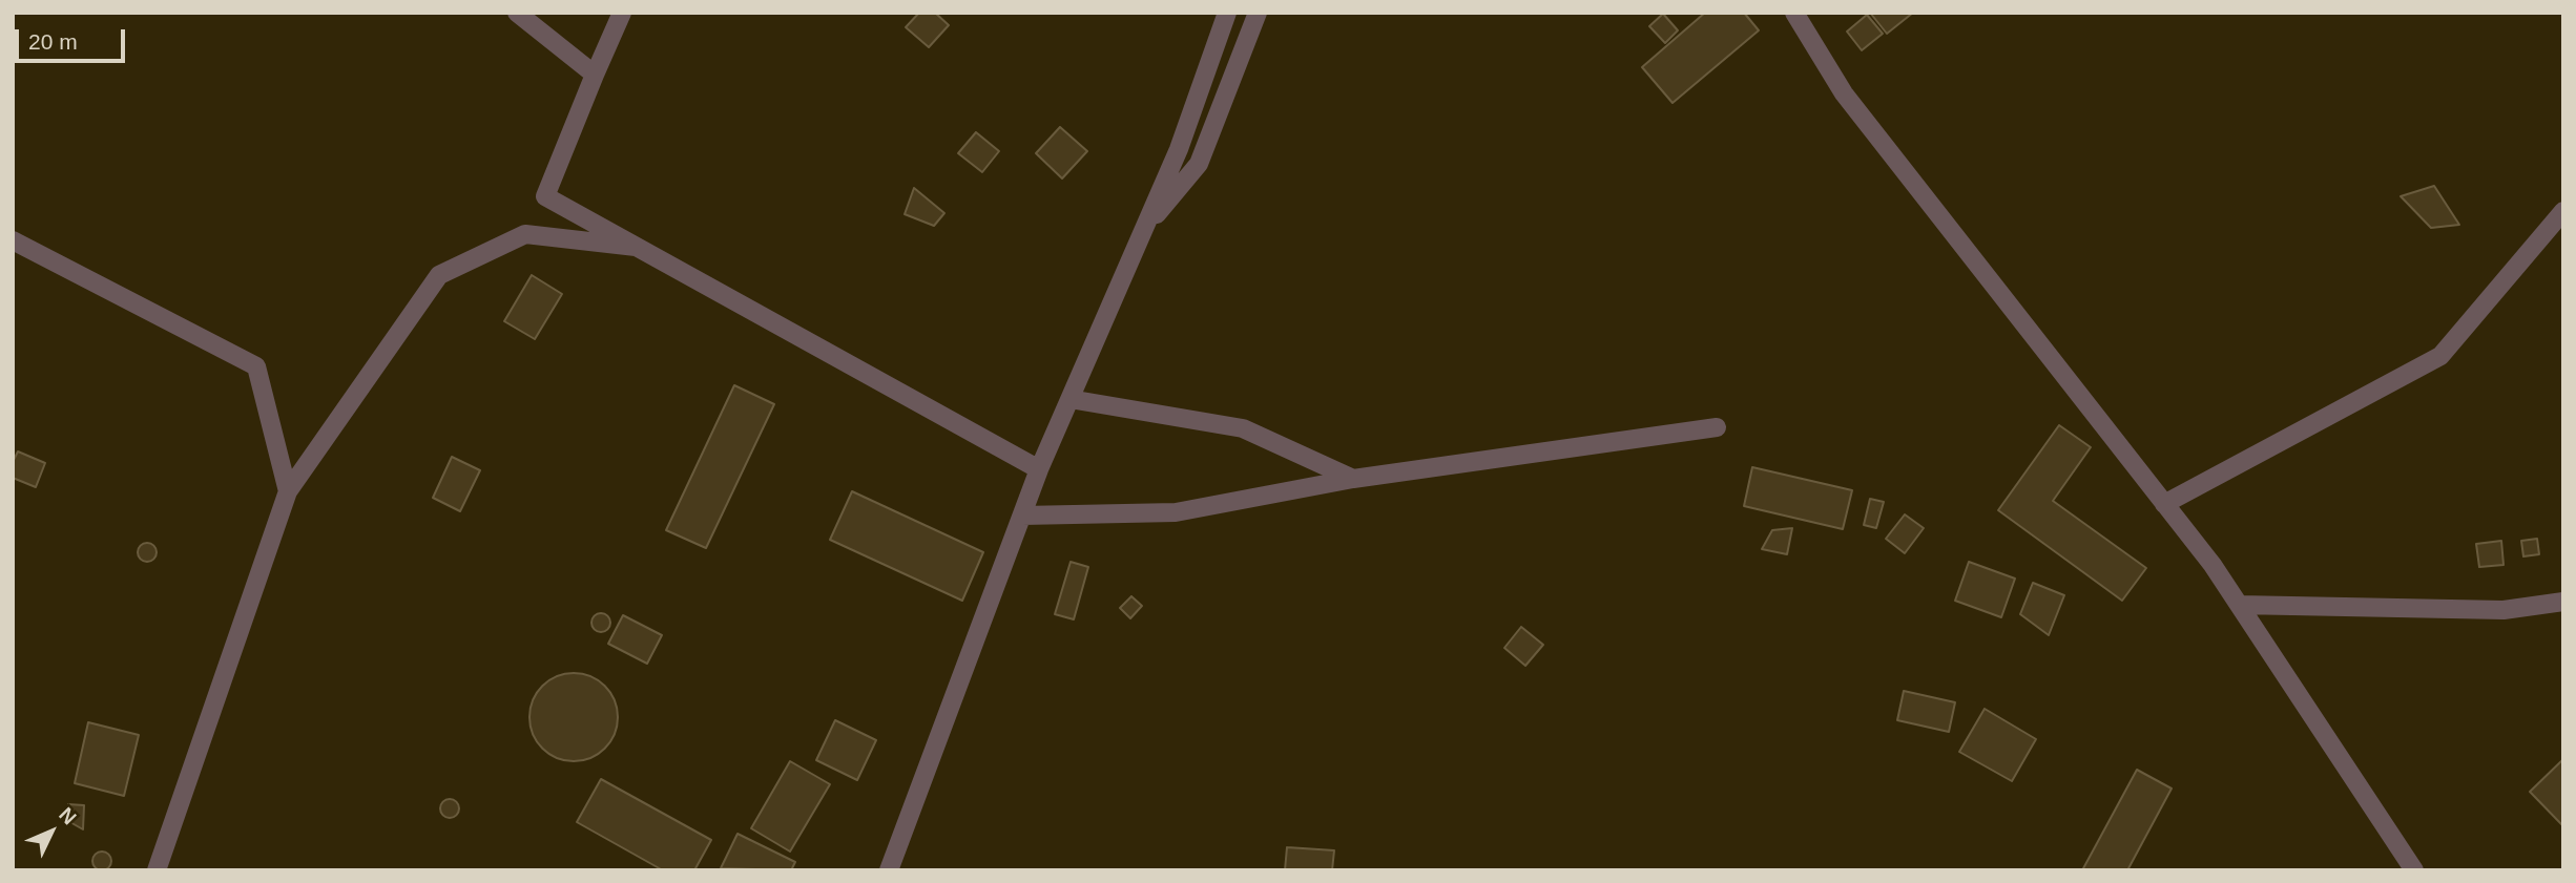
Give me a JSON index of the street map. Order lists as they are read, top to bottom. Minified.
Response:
{"scale_bar":"20 m","north":"top right"}
